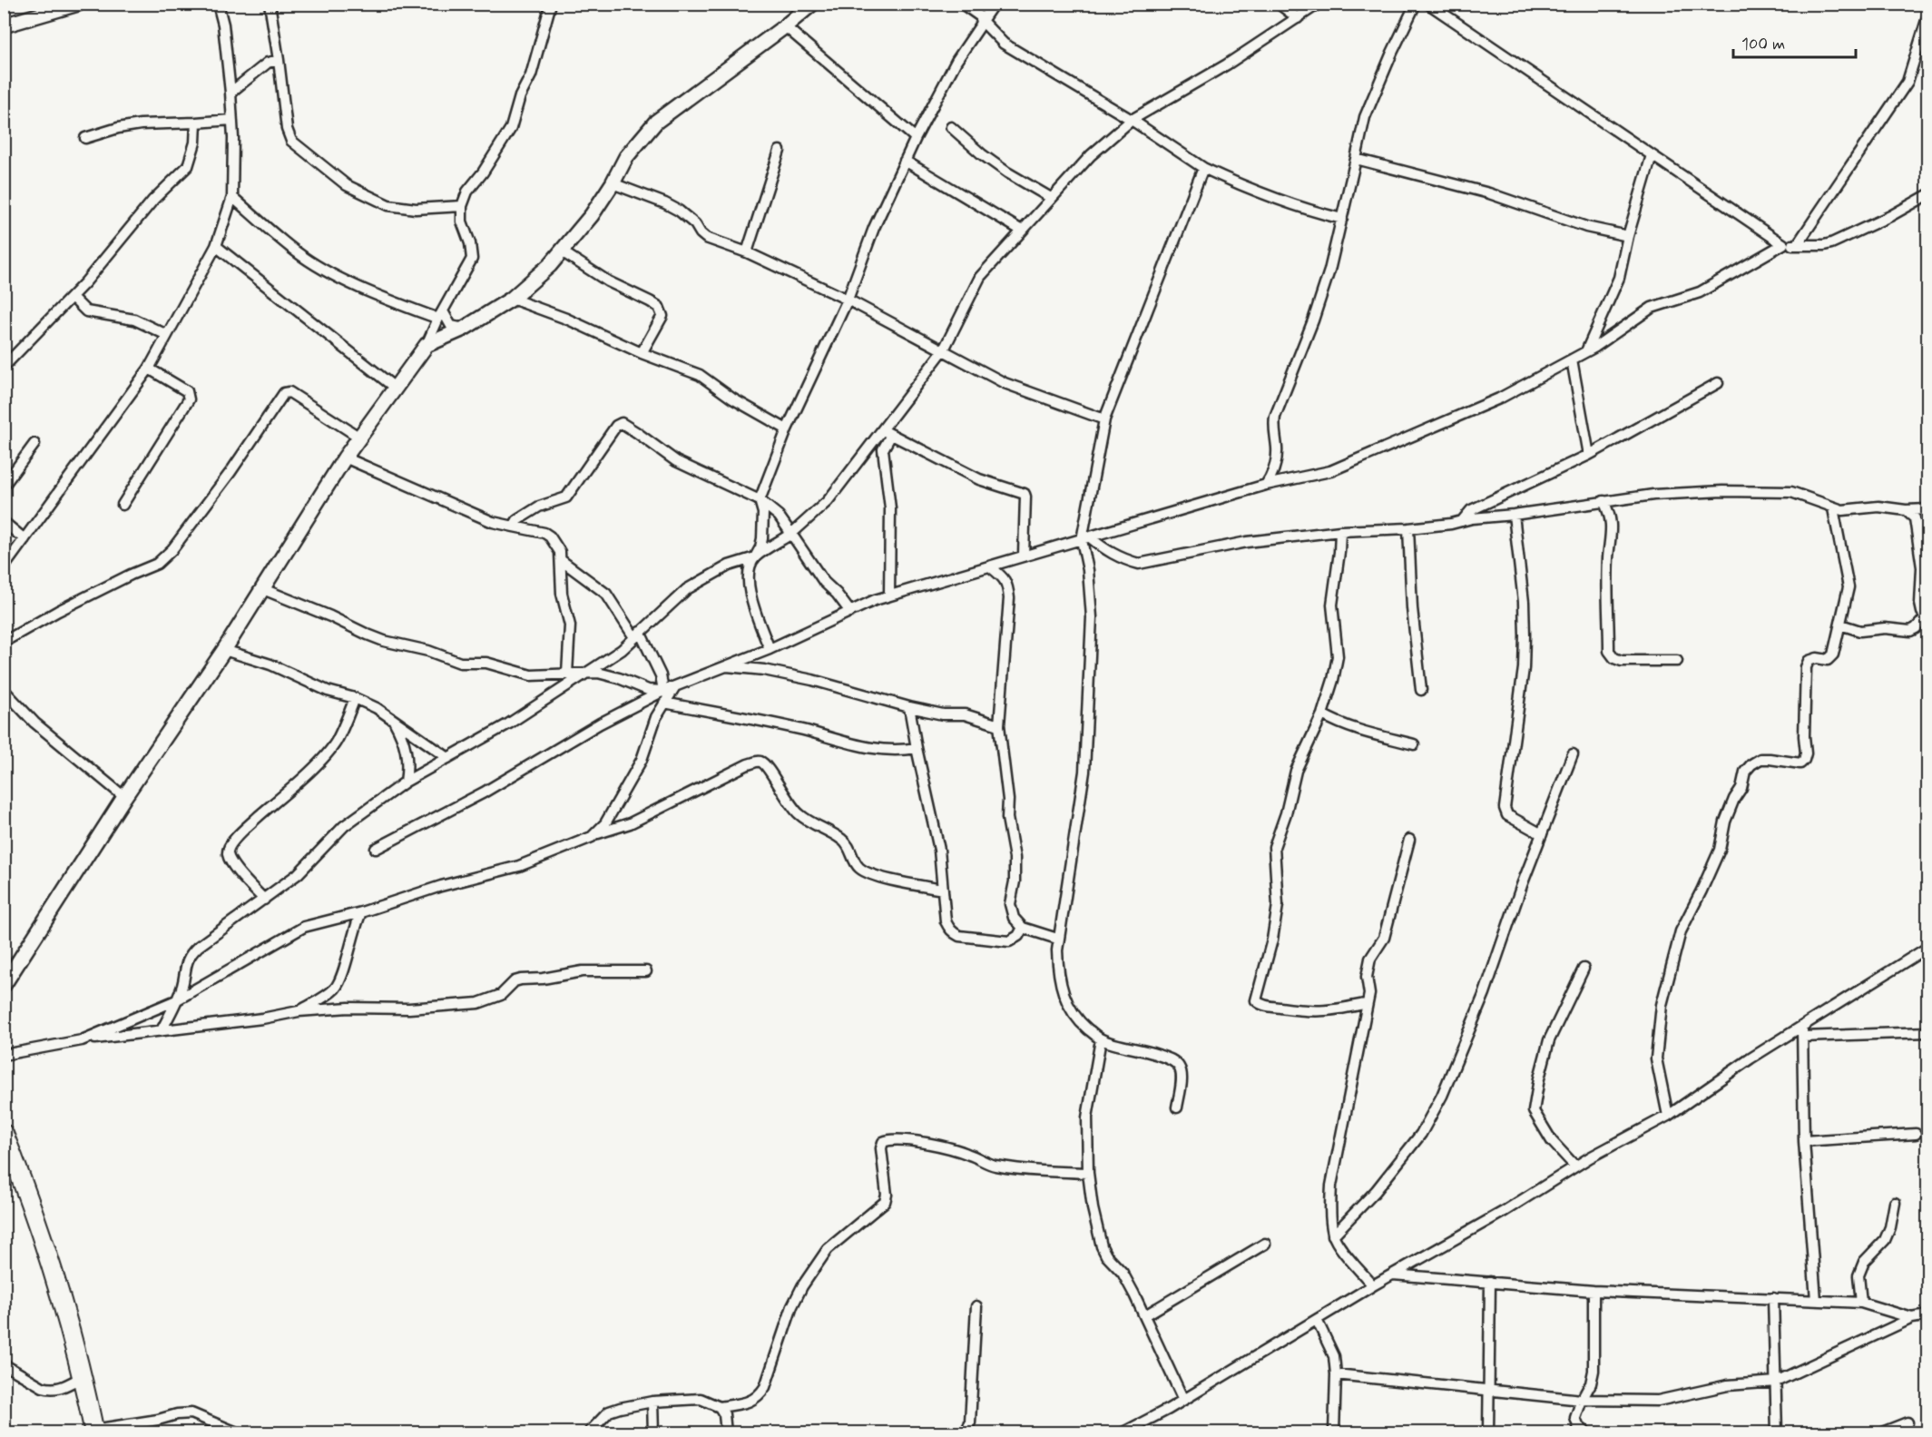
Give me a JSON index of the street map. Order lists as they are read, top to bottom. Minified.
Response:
{"scale_bar":"100 m"}
